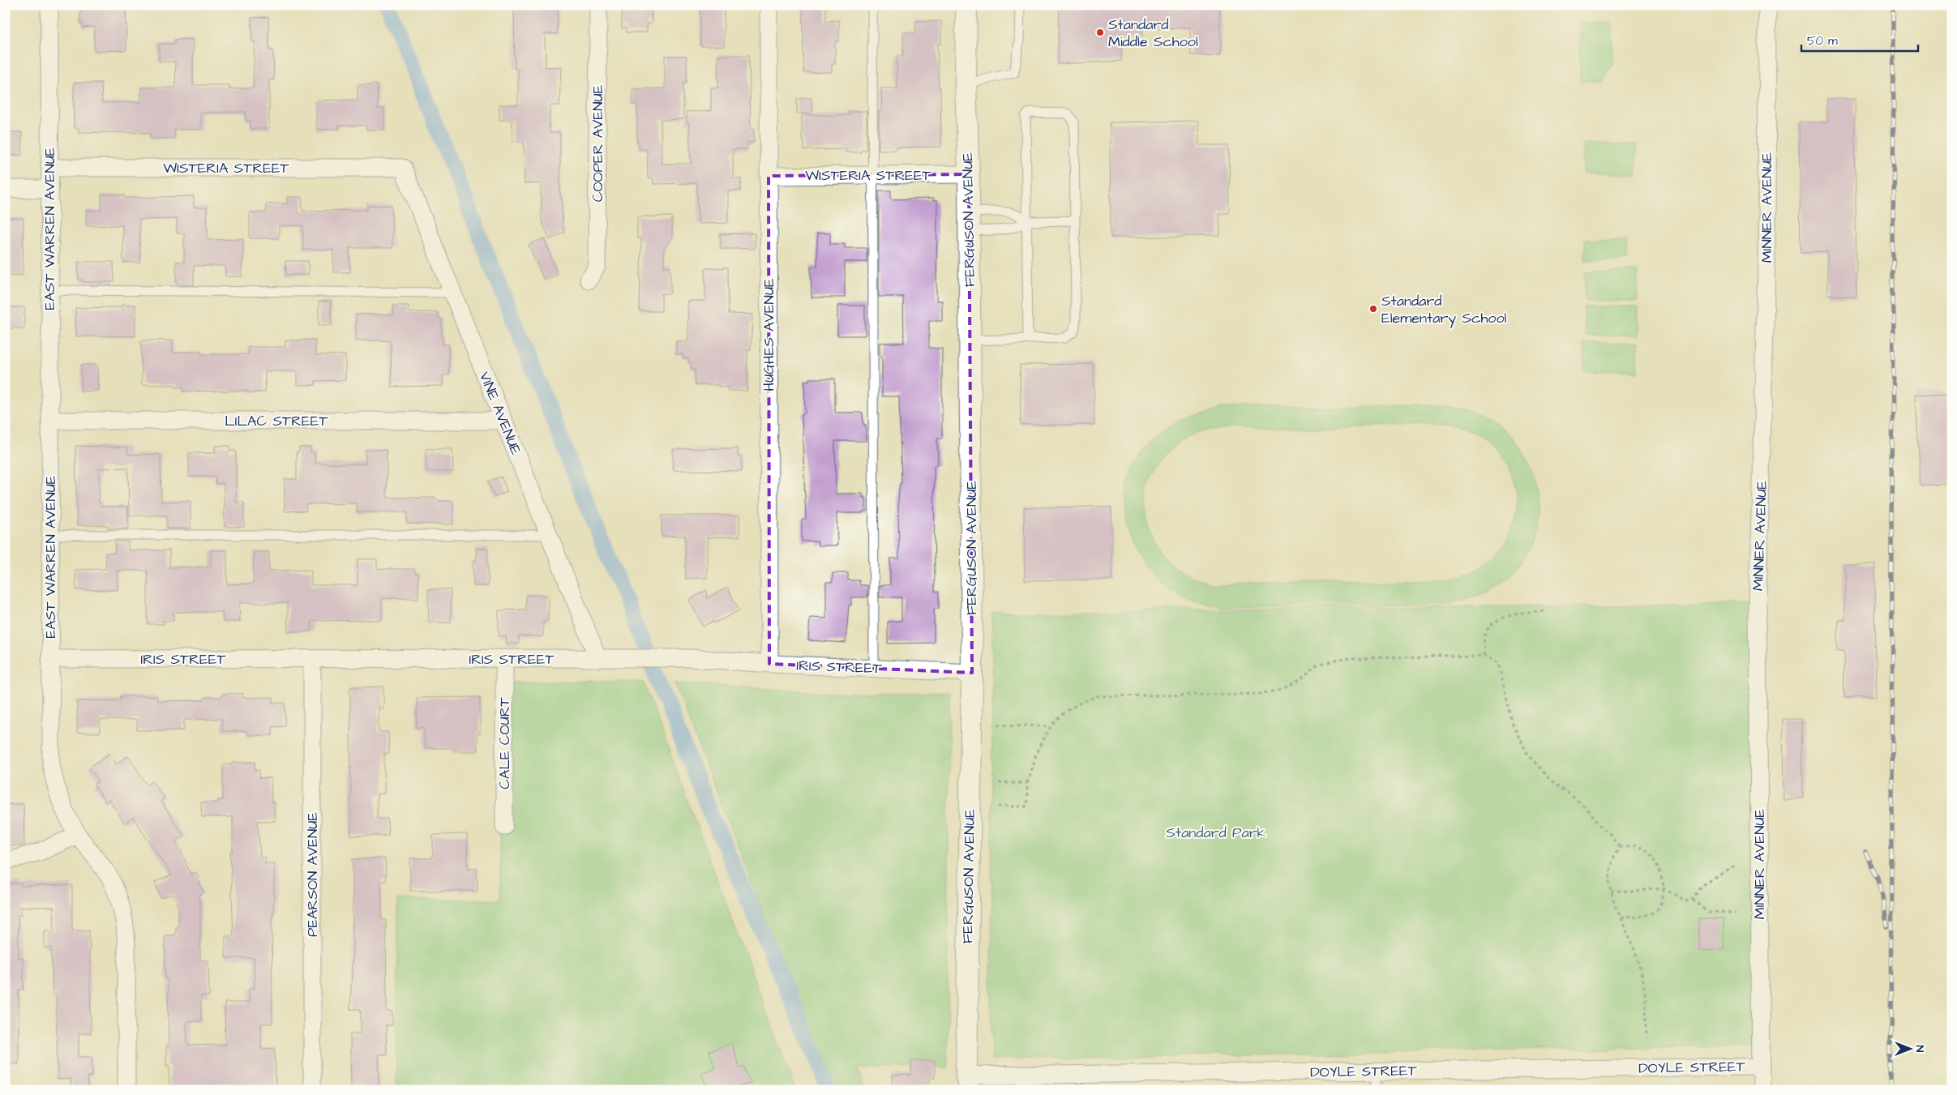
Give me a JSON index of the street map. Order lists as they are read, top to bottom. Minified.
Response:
{"streets":{"street":["COOPER AVENUE","WISTERIA STREET","MINNER AVENUE","FERGUSON AVENUE","EAST WARREN AVENUE","HUGHES AVENUE","VINE AVENUE","LILAC STREET","IRIS STREET","CALE COURT","PEARSON AVENUE","DOYLE STREET"]},"crossings":[["WISTERIA STREET","FERGUSON AVENUE"],["WISTERIA STREET","EAST WARREN AVENUE"],["WISTERIA STREET","HUGHES AVENUE"],["WISTERIA STREET","VINE AVENUE"],["MINNER AVENUE","DOYLE STREET"],["FERGUSON AVENUE","IRIS STREET"],["FERGUSON AVENUE","DOYLE STREET"],["EAST WARREN AVENUE","LILAC STREET"],["EAST WARREN AVENUE","IRIS STREET"],["HUGHES AVENUE","IRIS STREET"],["VINE AVENUE","LILAC STREET"],["VINE AVENUE","IRIS STREET"],["IRIS STREET","CALE COURT"],["IRIS STREET","PEARSON AVENUE"]],"parks":["Standard Park"],"places":["Standard Middle School","Standard Elementary School"],"scale_bar":"50 m","north":"right"}
